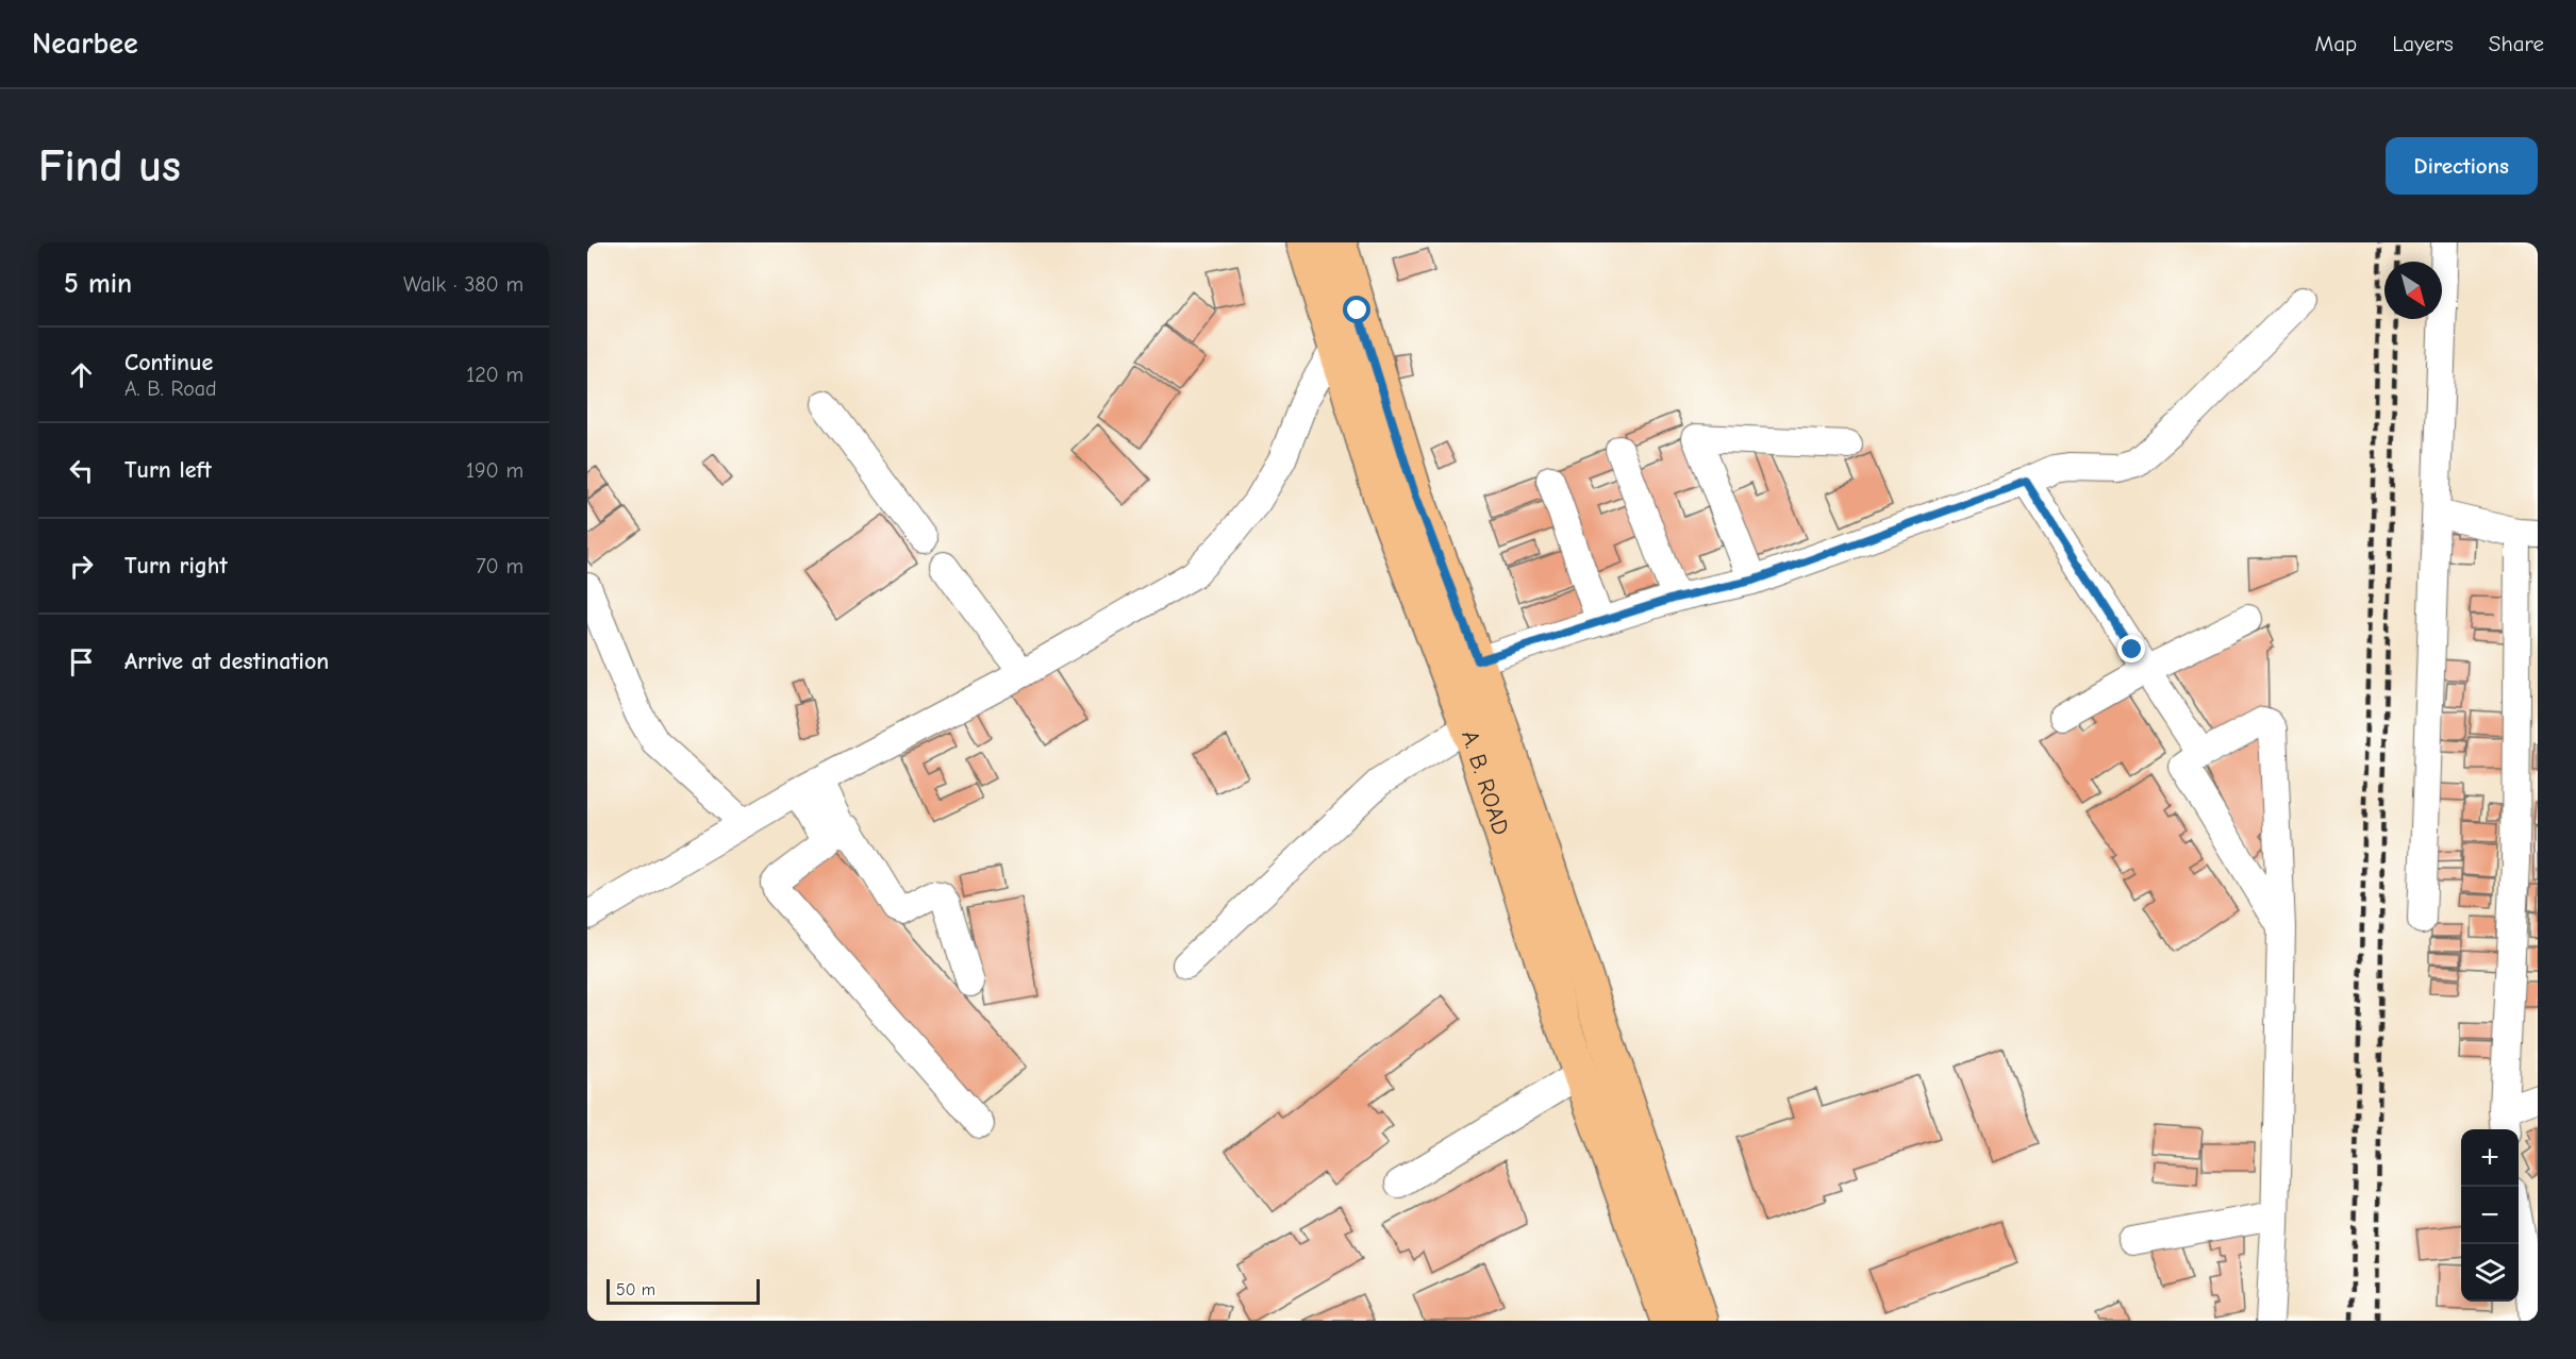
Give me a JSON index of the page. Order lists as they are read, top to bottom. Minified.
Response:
{"streets":{"main road":["A. B. ROAD"]},"scale_bar":"50 m","north":"bottom right","page":{"header":"Nearbee","nav":["Map","Layers","Share"],"buttons":"Directions","title":"Find us","heading":["5 min","Walk · 380 m"],"list":[["Continue","A. B. Road","120 m"],["Turn left","190 m"],["Turn right","70 m"],"Arrive at destination"],"map_buttons":["+","−"],"scale":"50 m"}}
